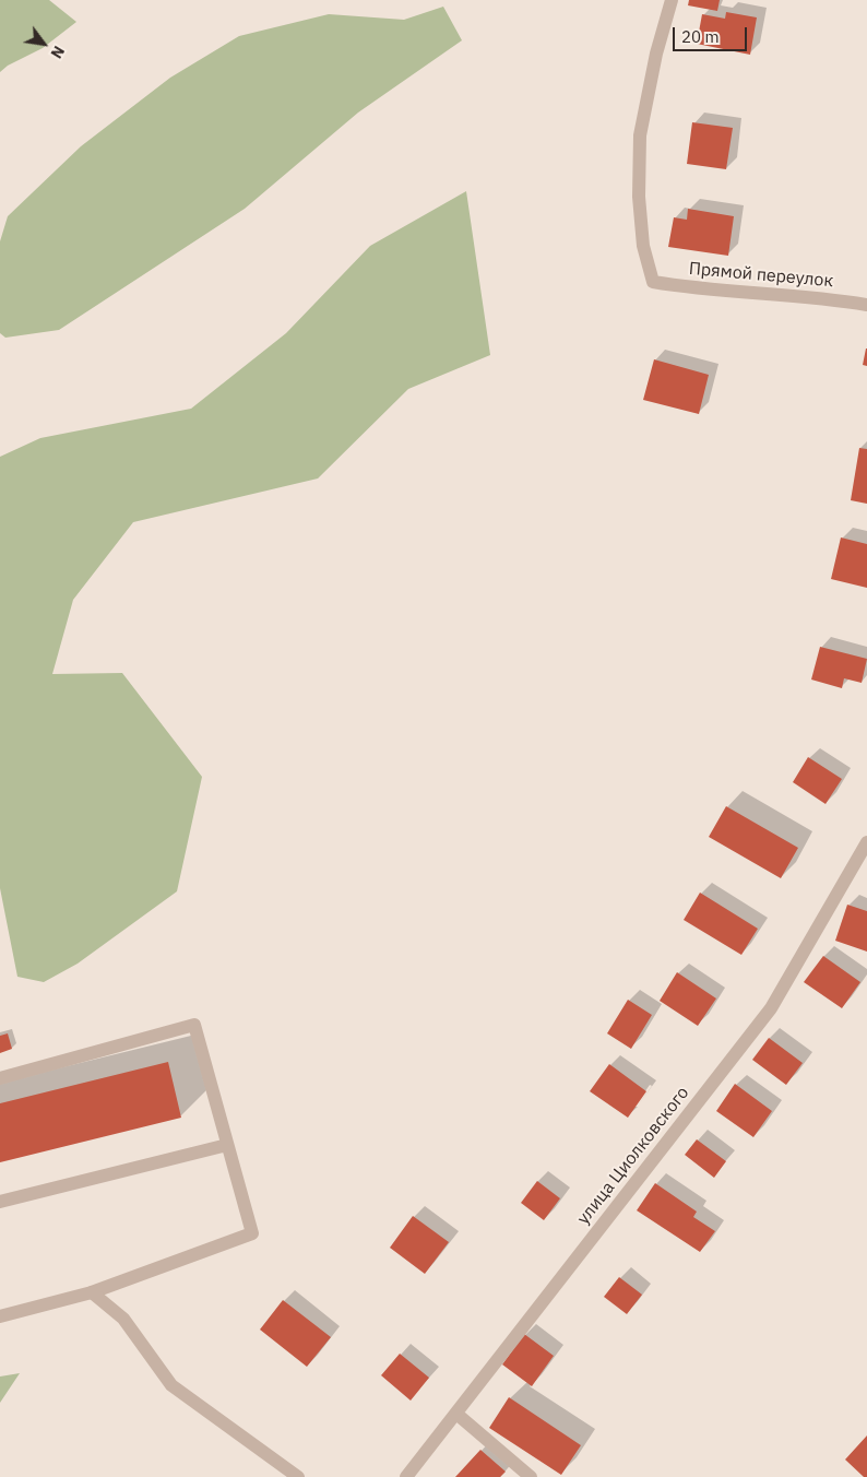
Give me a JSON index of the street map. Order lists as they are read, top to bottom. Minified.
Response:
{"streets":{"street":["Прямой переулок","улица Циолковского"]},"scale_bar":"20 m","north":"bottom right"}
